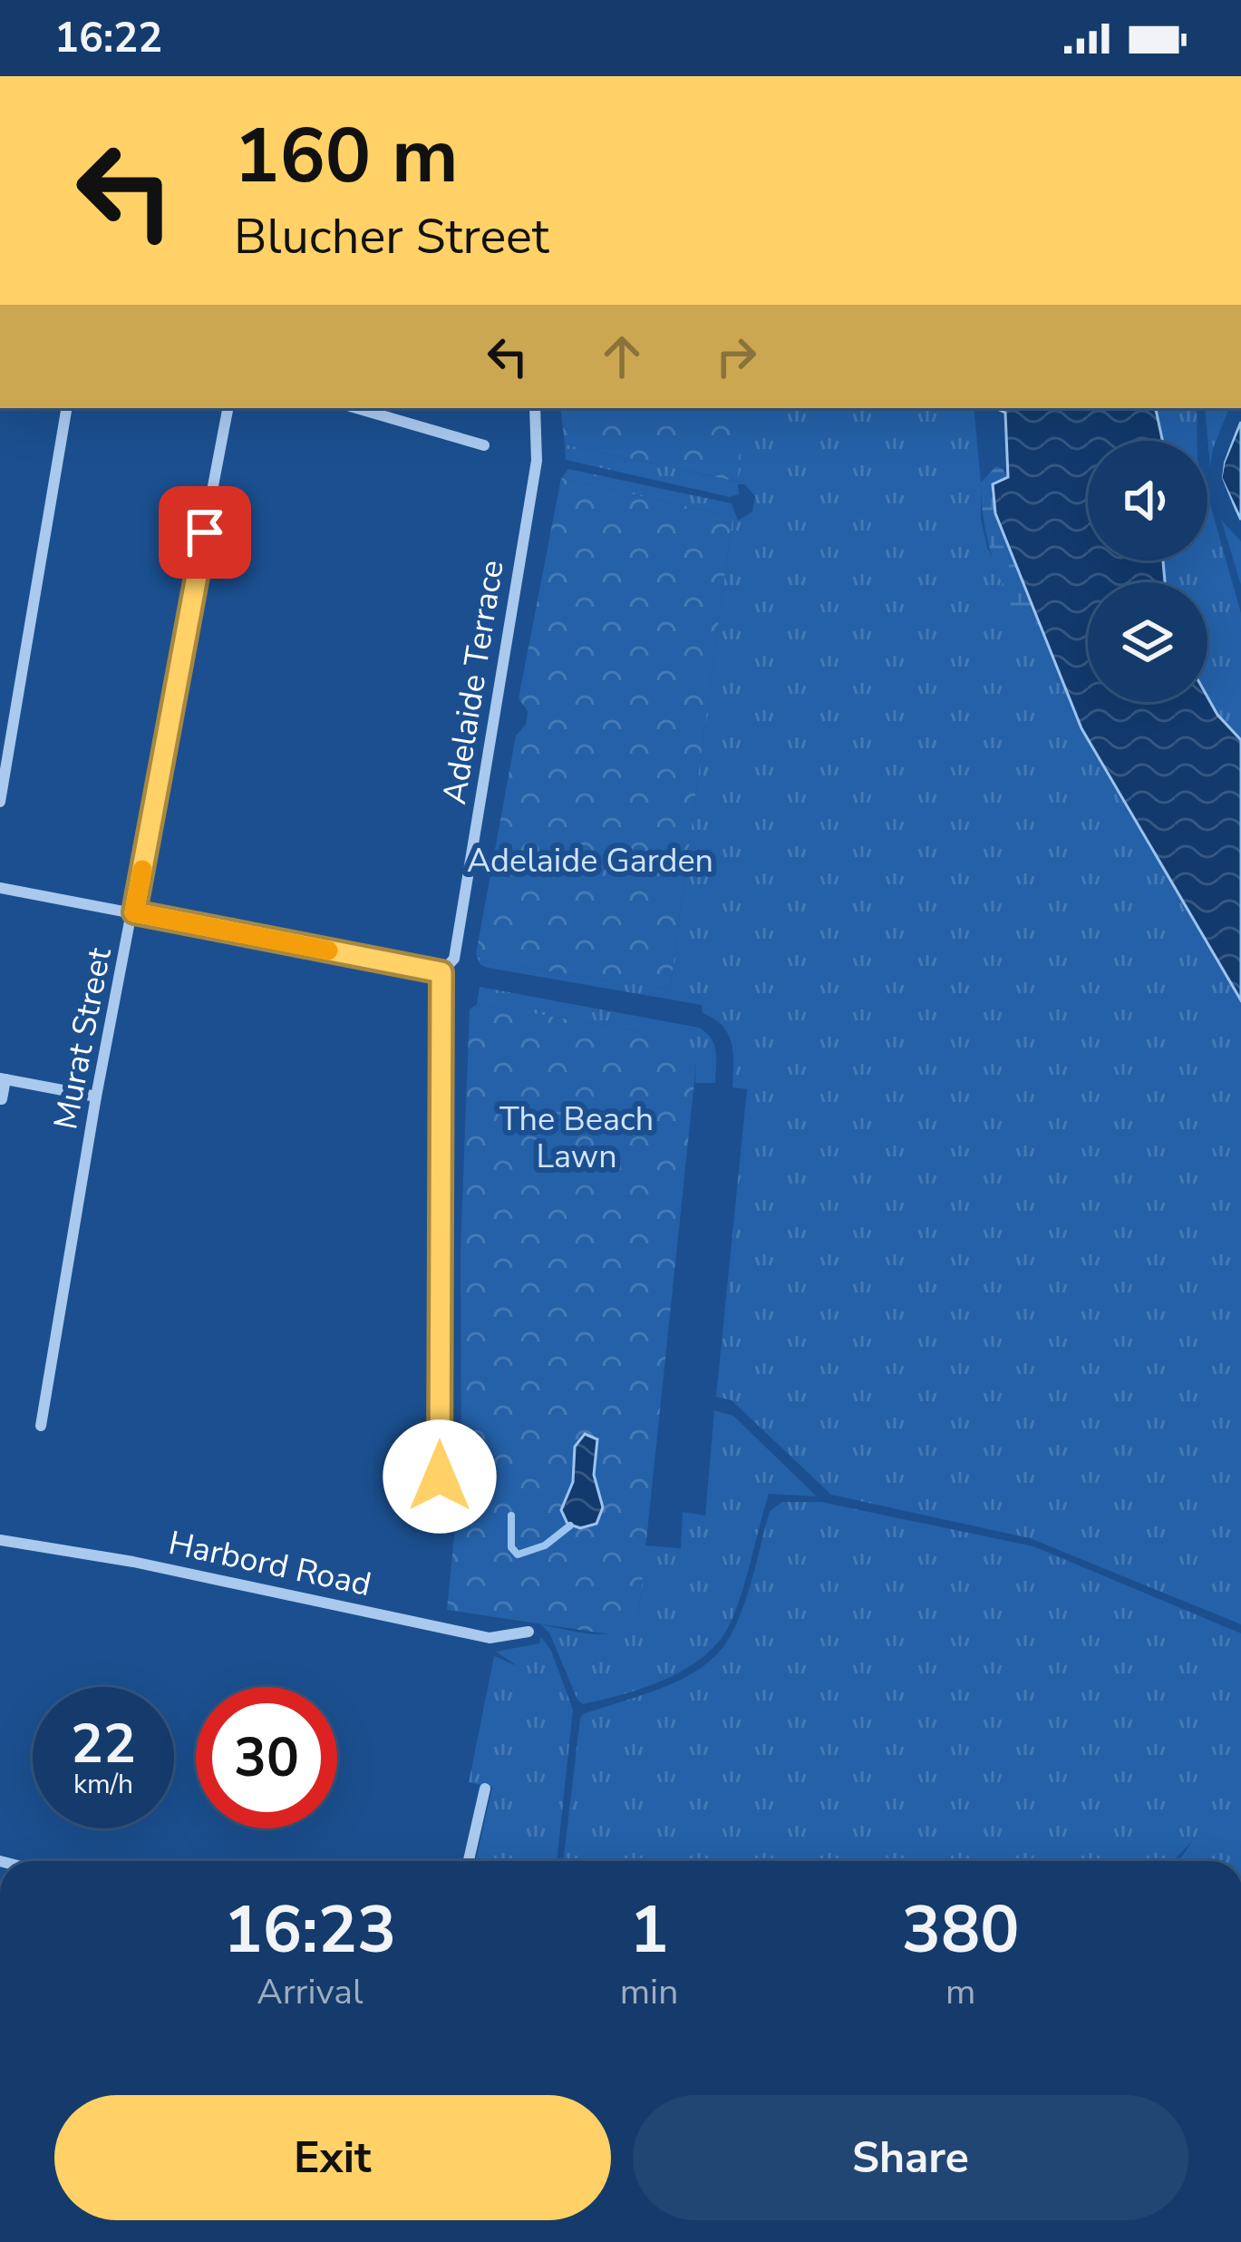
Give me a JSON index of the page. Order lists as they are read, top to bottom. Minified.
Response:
{"streets":{"street":["Adelaide Terrace","Murat Street","Harbord Road"]},"parks":["Adelaide Garden","The Beach Lawn"],"page":{"status":"16:22","turn":["160 m","Blucher Street"],"speed":"22 km/h","limit":"30","eta":["16:23","Arrival","1","min","380","m"],"buttons":["Exit","Share"]}}
